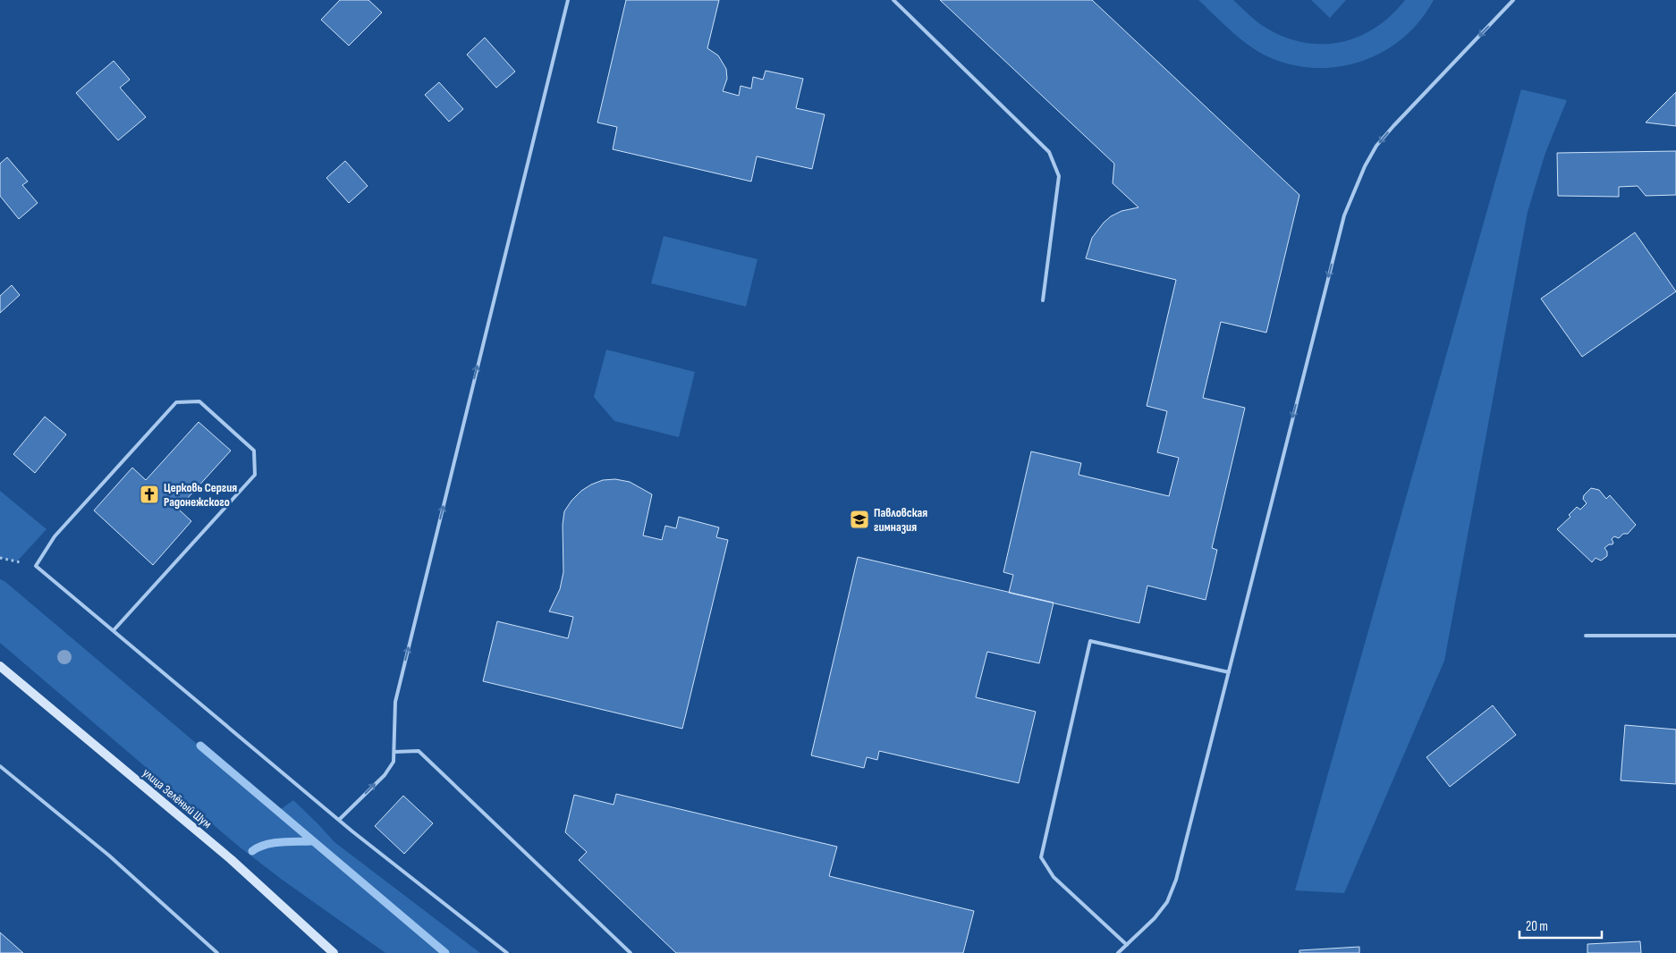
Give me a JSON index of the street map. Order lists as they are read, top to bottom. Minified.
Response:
{"streets":{"main road":["улица Зелёный Шум"]},"places":{"church":["Церковь Сергия Радонежского"],"school or university":["Павловская гимназия"]},"scale_bar":"20 m"}
